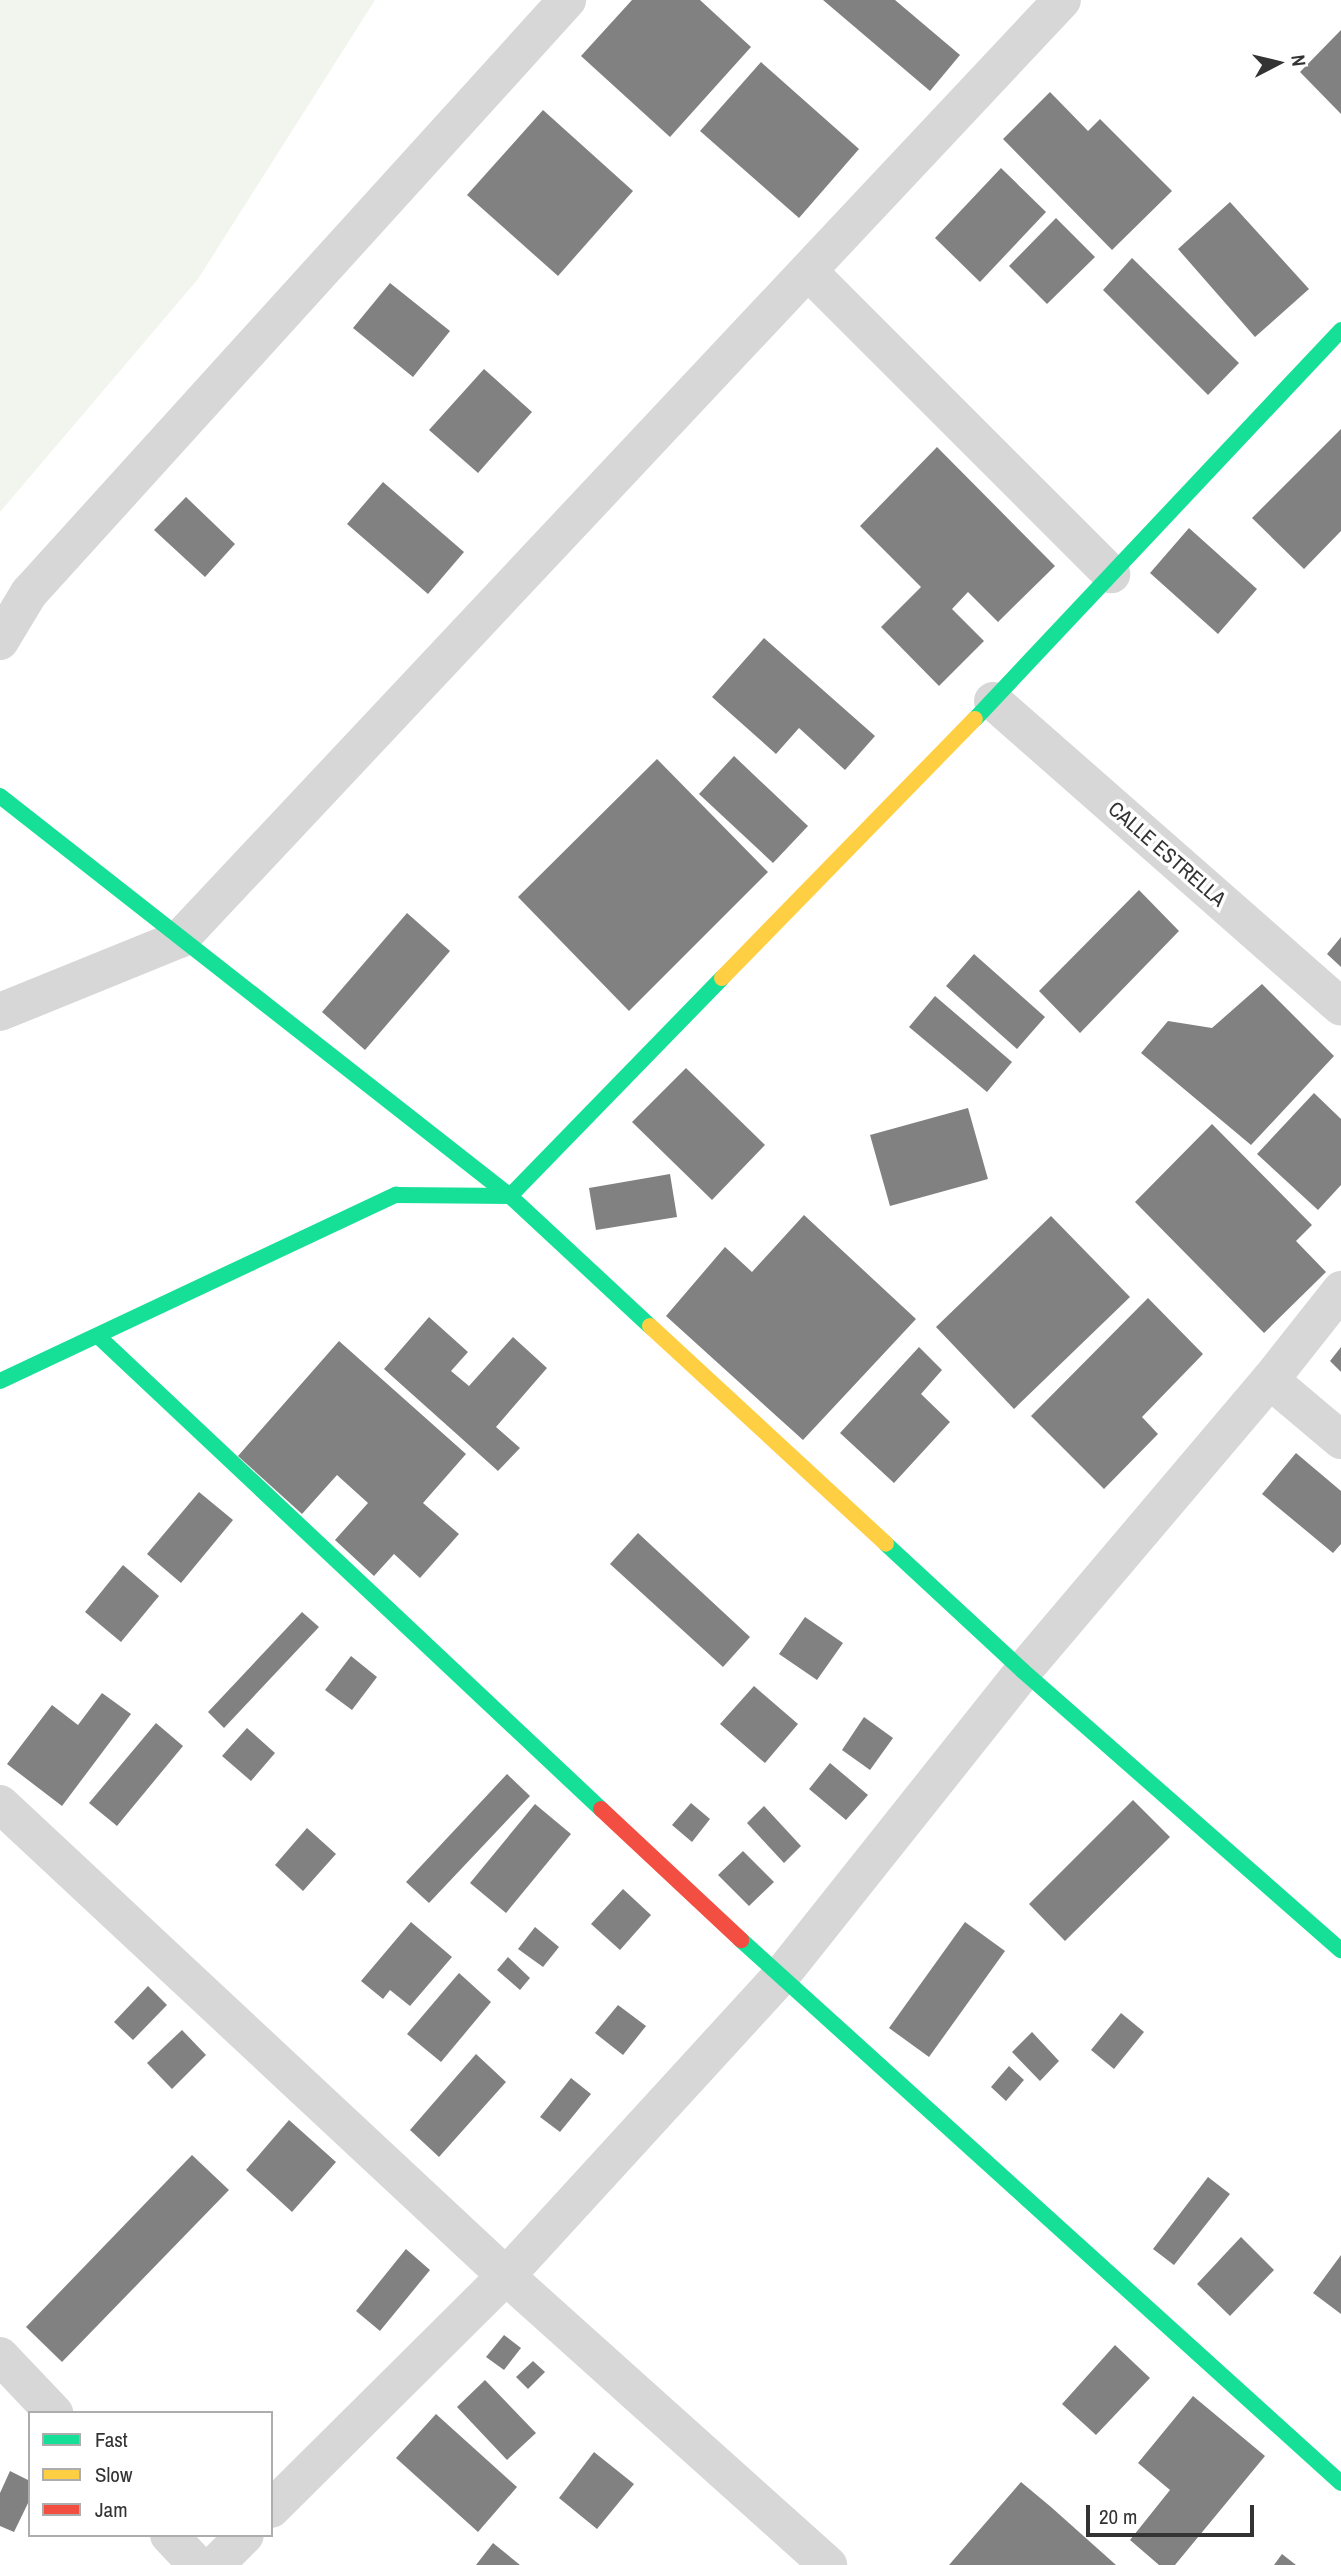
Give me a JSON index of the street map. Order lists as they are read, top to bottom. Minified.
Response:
{"streets":{"street":["CALLE ESTRELLA"]},"legend":["Fast","Slow","Jam"],"scale_bar":"20 m","north":"right"}
